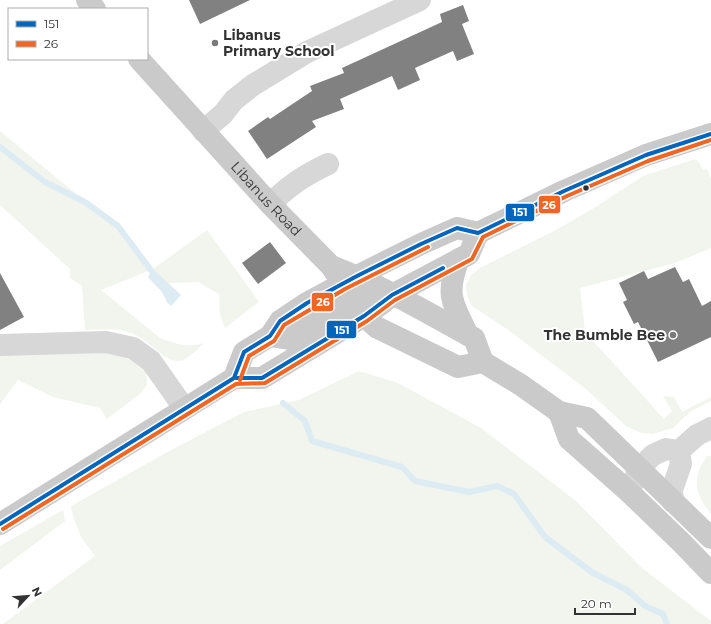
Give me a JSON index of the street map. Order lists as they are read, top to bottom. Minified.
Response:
{"streets":{"main road":["Libanus Road"]},"places":["Libanus Primary School","The Bumble Bee"],"lines":["transit line 151","transit line 26"],"legend":["151","26"],"scale_bar":"20 m","north":"top right"}
